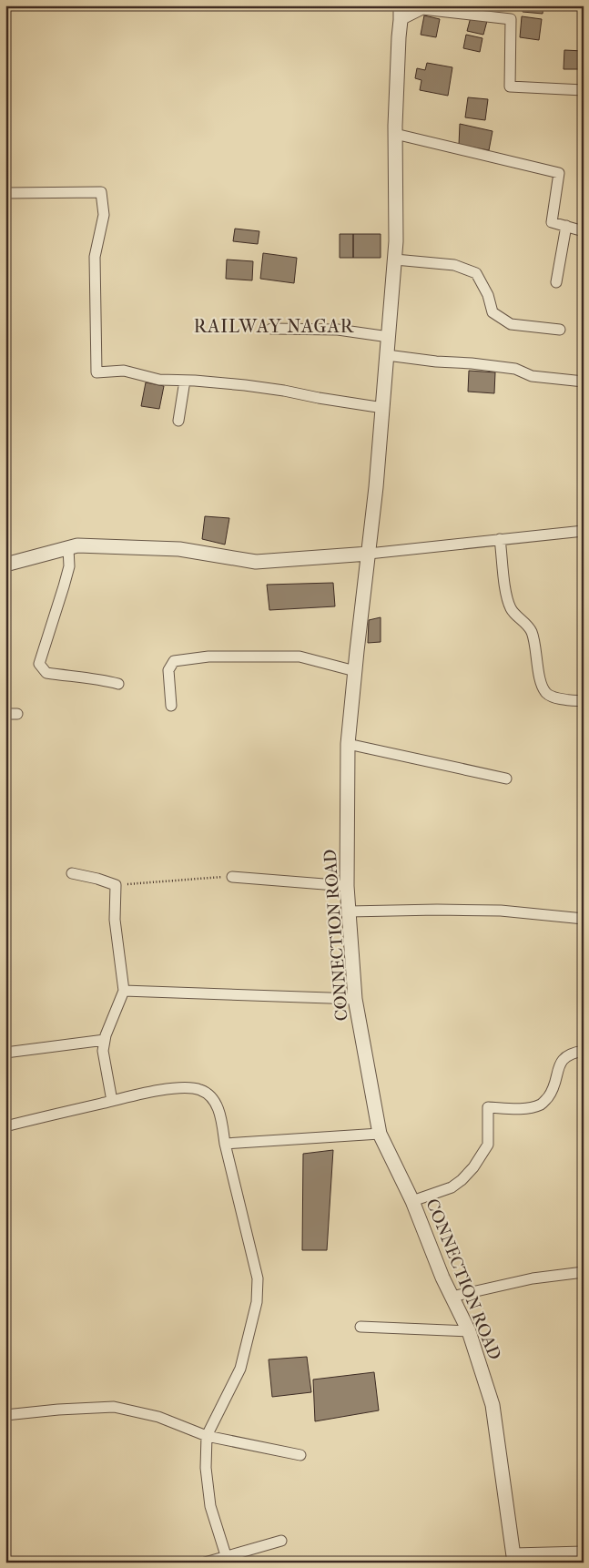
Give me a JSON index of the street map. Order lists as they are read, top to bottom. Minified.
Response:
{"streets":{"street":["CONNECTION ROAD"]},"districts":["RAILWAY NAGAR"]}
